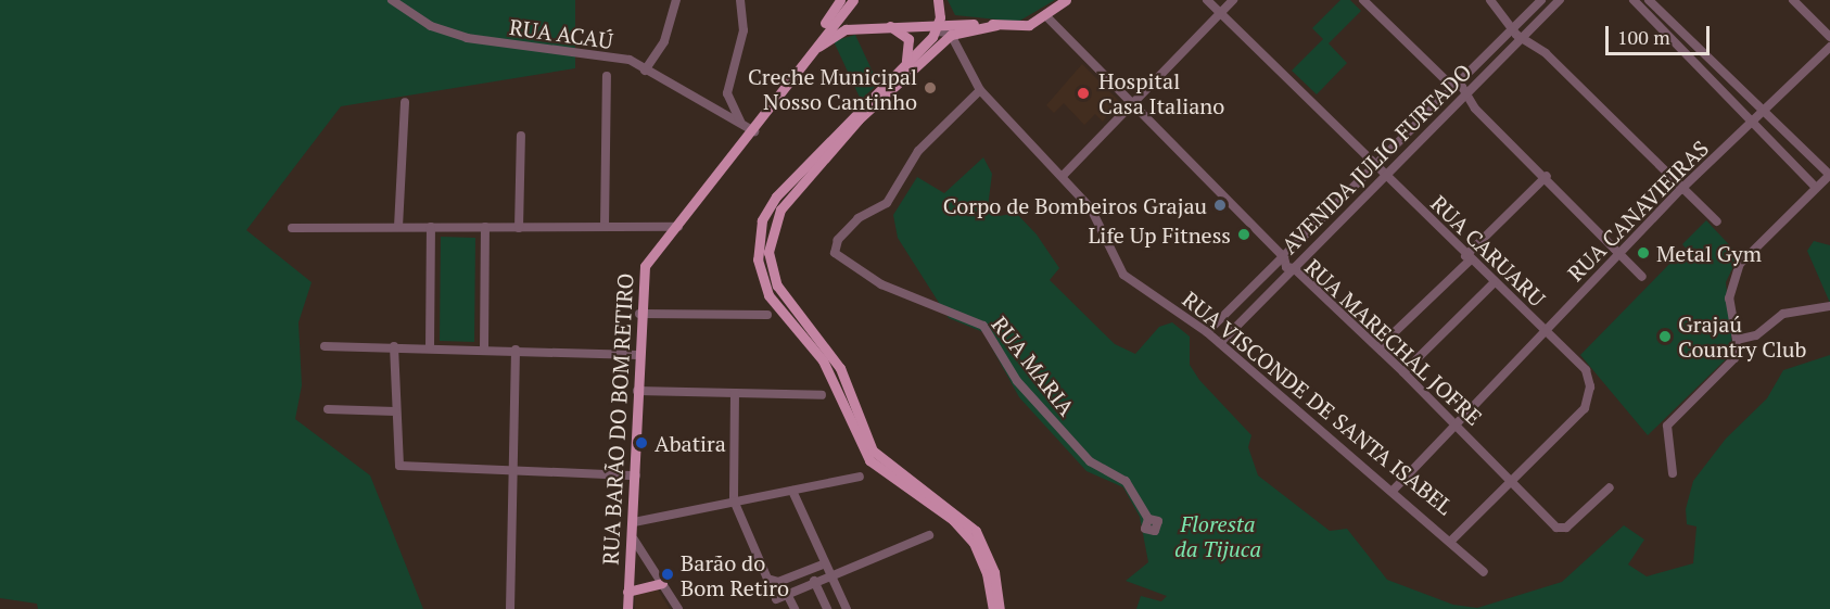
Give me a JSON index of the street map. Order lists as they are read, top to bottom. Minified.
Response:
{"streets":{"main road":["RUA BARÃO DO BOM RETIRO"],"street":["RUA ACAÚ","AVENIDA JULIO FURTADO","RUA CANAVIEIRAS","RUA CARUARU","RUA MARECHAL JOFRE","RUA MARIA","RUA VISCONDE DE SANTA ISABEL"]},"crossings":[["RUA ACAÚ","RUA BARÃO DO BOM RETIRO"],["AVENIDA JULIO FURTADO","RUA CARUARU"],["AVENIDA JULIO FURTADO","RUA MARECHAL JOFRE"],["AVENIDA JULIO FURTADO","RUA VISCONDE DE SANTA ISABEL"],["RUA CANAVIEIRAS","RUA CARUARU"],["RUA CANAVIEIRAS","RUA MARECHAL JOFRE"],["RUA CANAVIEIRAS","RUA VISCONDE DE SANTA ISABEL"],["RUA CARUARU","RUA MARECHAL JOFRE"],["RUA CARUARU","RUA VISCONDE DE SANTA ISABEL"],["RUA MARIA","RUA VISCONDE DE SANTA ISABEL"]],"parks":["Floresta da Tijuca"],"places":["Creche Municipal Nosso Cantinho","Hospital Casa Italiano","Corpo de Bombeiros Grajau","Life Up Fitness","Metal Gym","Grajaú Country Club","Abatira","Barão do Bom Retiro"],"scale_bar":"100 m"}
